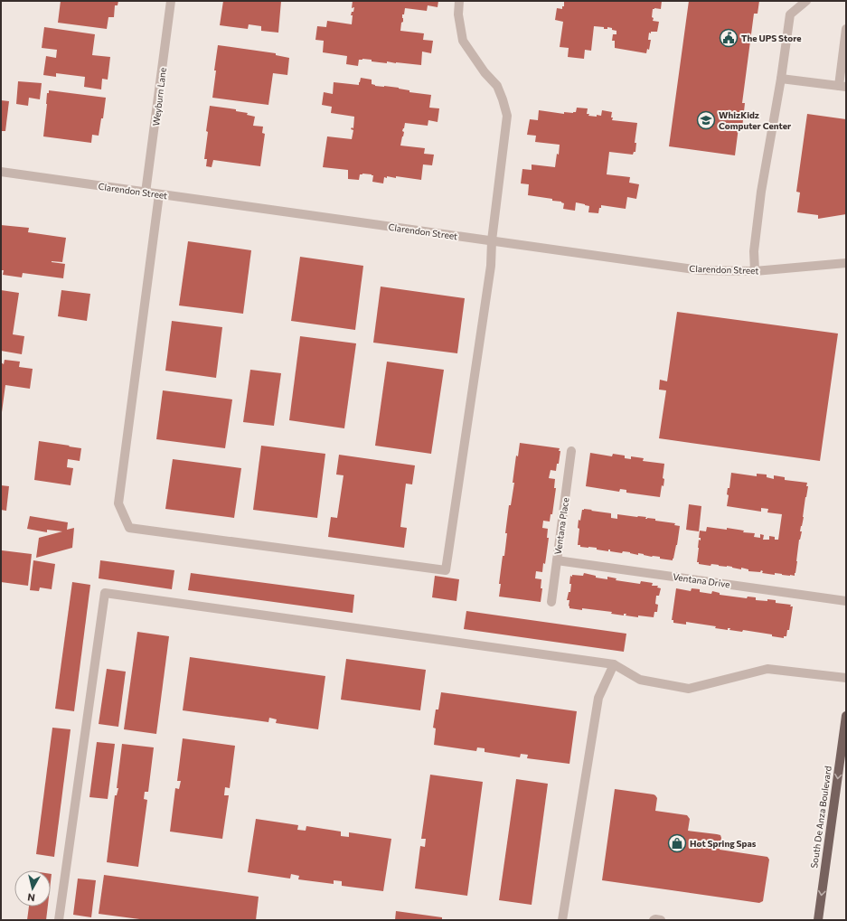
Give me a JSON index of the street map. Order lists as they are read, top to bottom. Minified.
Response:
{"streets":{"main road":["South De Anza Boulevard"],"street":["Weyburn Lane","Clarendon Street","Ventana Place","Ventana Drive"]},"crossings":[["Weyburn Lane","Clarendon Street"],["Ventana Place","Ventana Drive"]],"one_way":["South De Anza Boulevard"],"places":{"public building":["The UPS Store"],"school or university":["WhizKidz Computer Center"],"shop":["Hot Spring Spas"]},"north":"bottom"}
